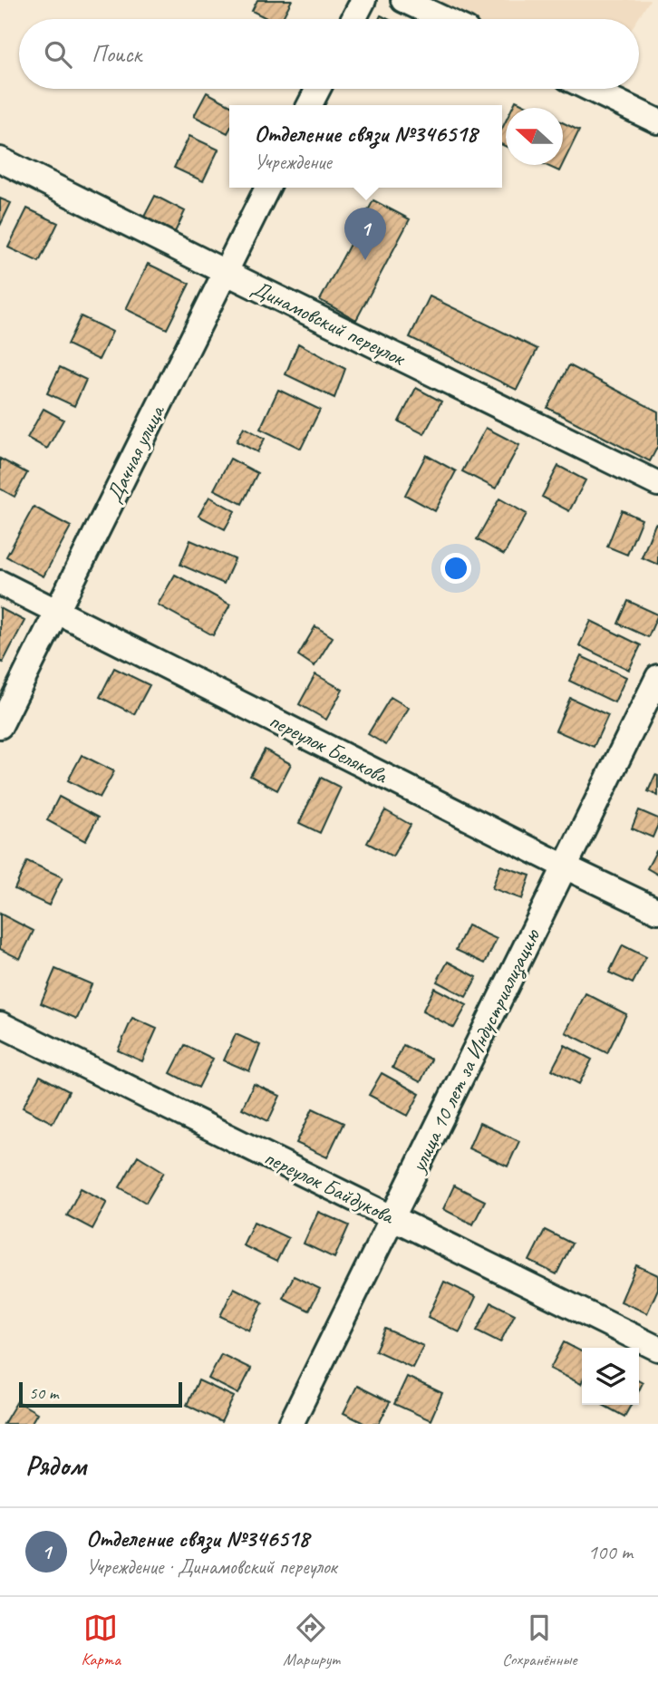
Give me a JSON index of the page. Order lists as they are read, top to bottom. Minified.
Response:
{"streets":{"street":["Динамовский переулок","Дачная улица","переулок Белякова","улица 10 лет за Индустриализацию","переулок Байдукова"]},"crossings":[["Динамовский переулок","Дачная улица"],["Дачная улица","переулок Белякова"],["переулок Белякова","улица 10 лет за Индустриализацию"],["улица 10 лет за Индустриализацию","переулок Байдукова"]],"scale_bar":"50 m","north":"left","page":{"search":"Поиск","popup":["Отделение связи №346518","Учреждение"],"pins":"1","scale":"50 m","heading":"Рядом","list":[{"mark":"1","name":"Отделение связи №346518","note":"Учреждение · Динамовский переулок","value":"100 m"}],"nav":["Карта","Маршрут","Сохранённые"]}}
